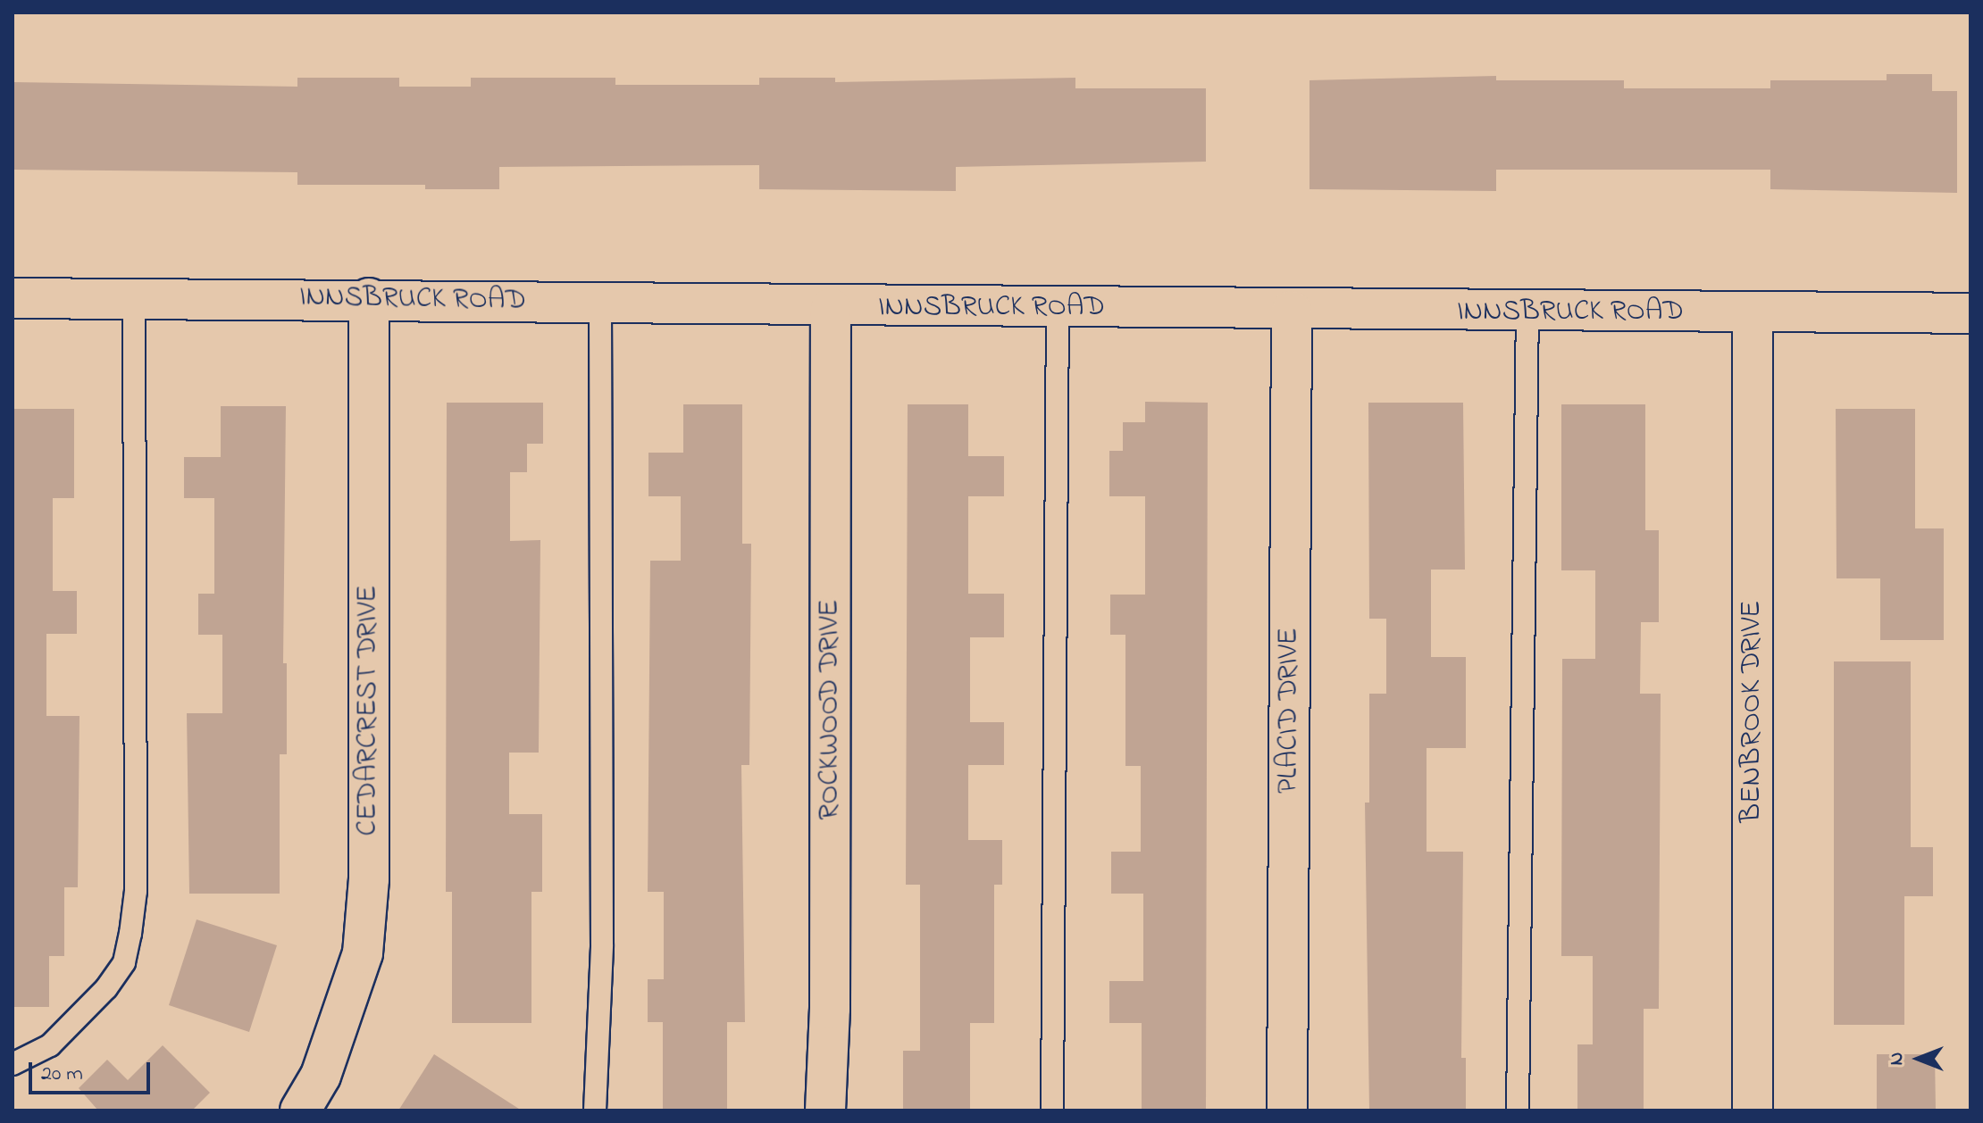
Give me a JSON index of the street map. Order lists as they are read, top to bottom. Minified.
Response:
{"streets":{"street":["INNSBRUCK ROAD","ROCKWOOD DRIVE","CEDARCREST DRIVE","PLACID DRIVE","BENBROOK DRIVE"]},"crossings":[["INNSBRUCK ROAD","ROCKWOOD DRIVE"],["INNSBRUCK ROAD","CEDARCREST DRIVE"],["INNSBRUCK ROAD","PLACID DRIVE"],["INNSBRUCK ROAD","BENBROOK DRIVE"]],"scale_bar":"20 m","north":"left"}
